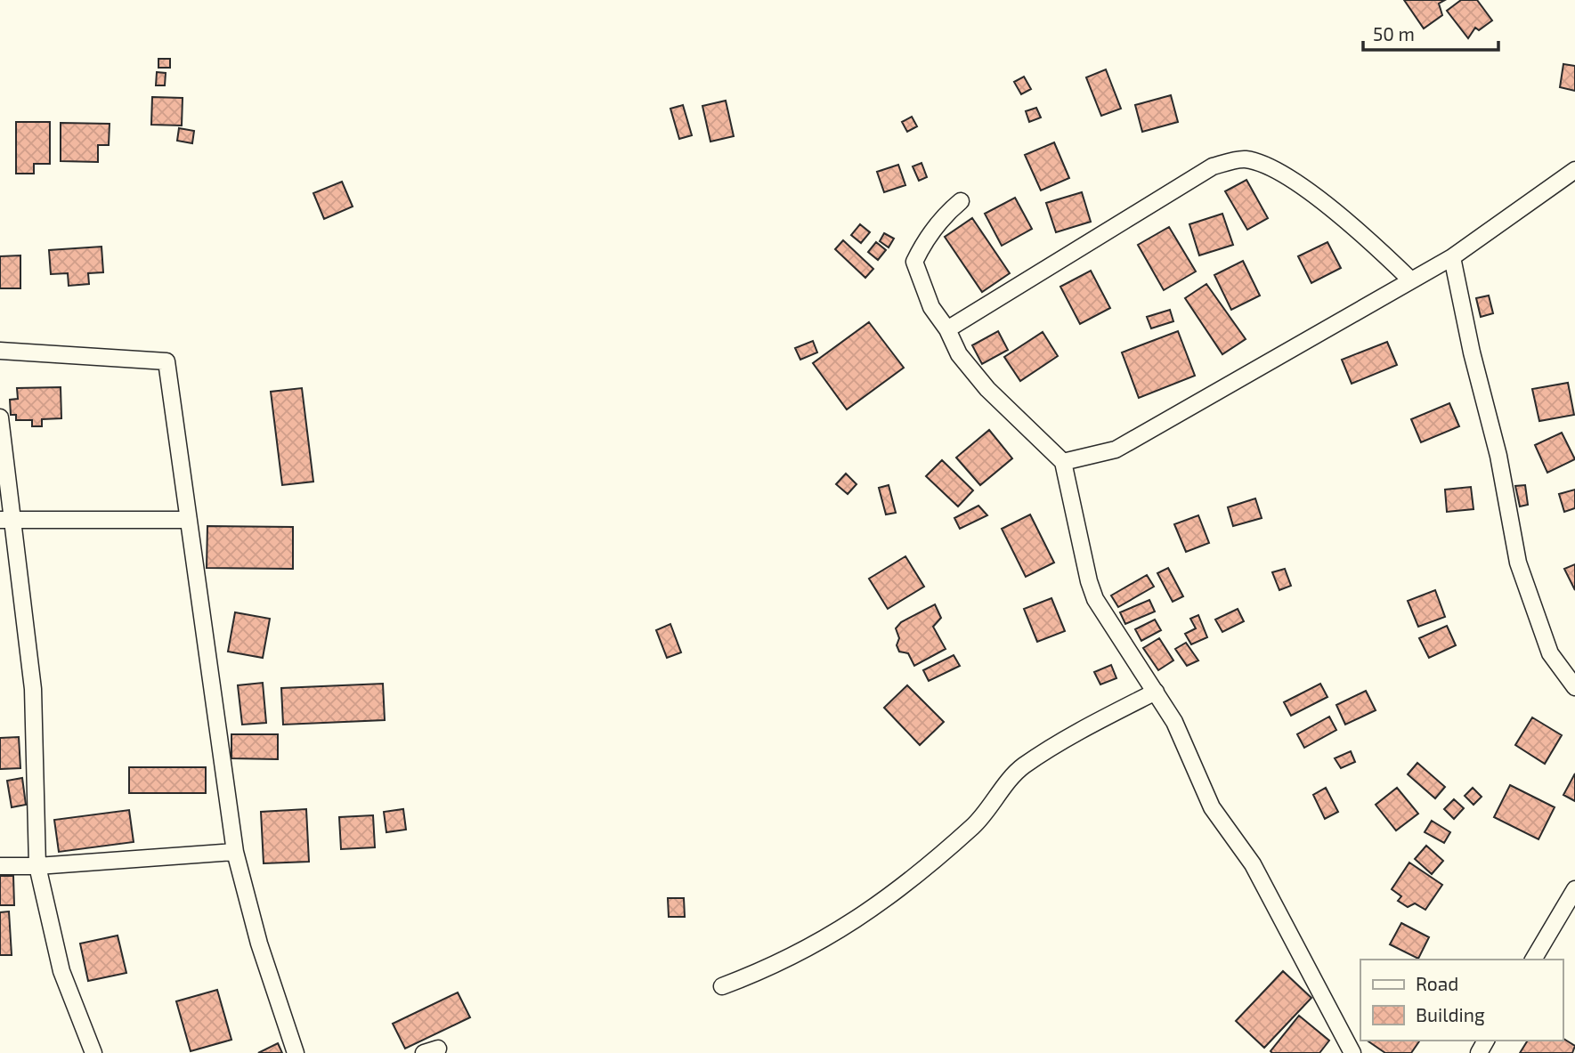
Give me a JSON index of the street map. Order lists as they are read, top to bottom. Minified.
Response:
{"legend":["Road","Building"],"scale_bar":"50 m"}
